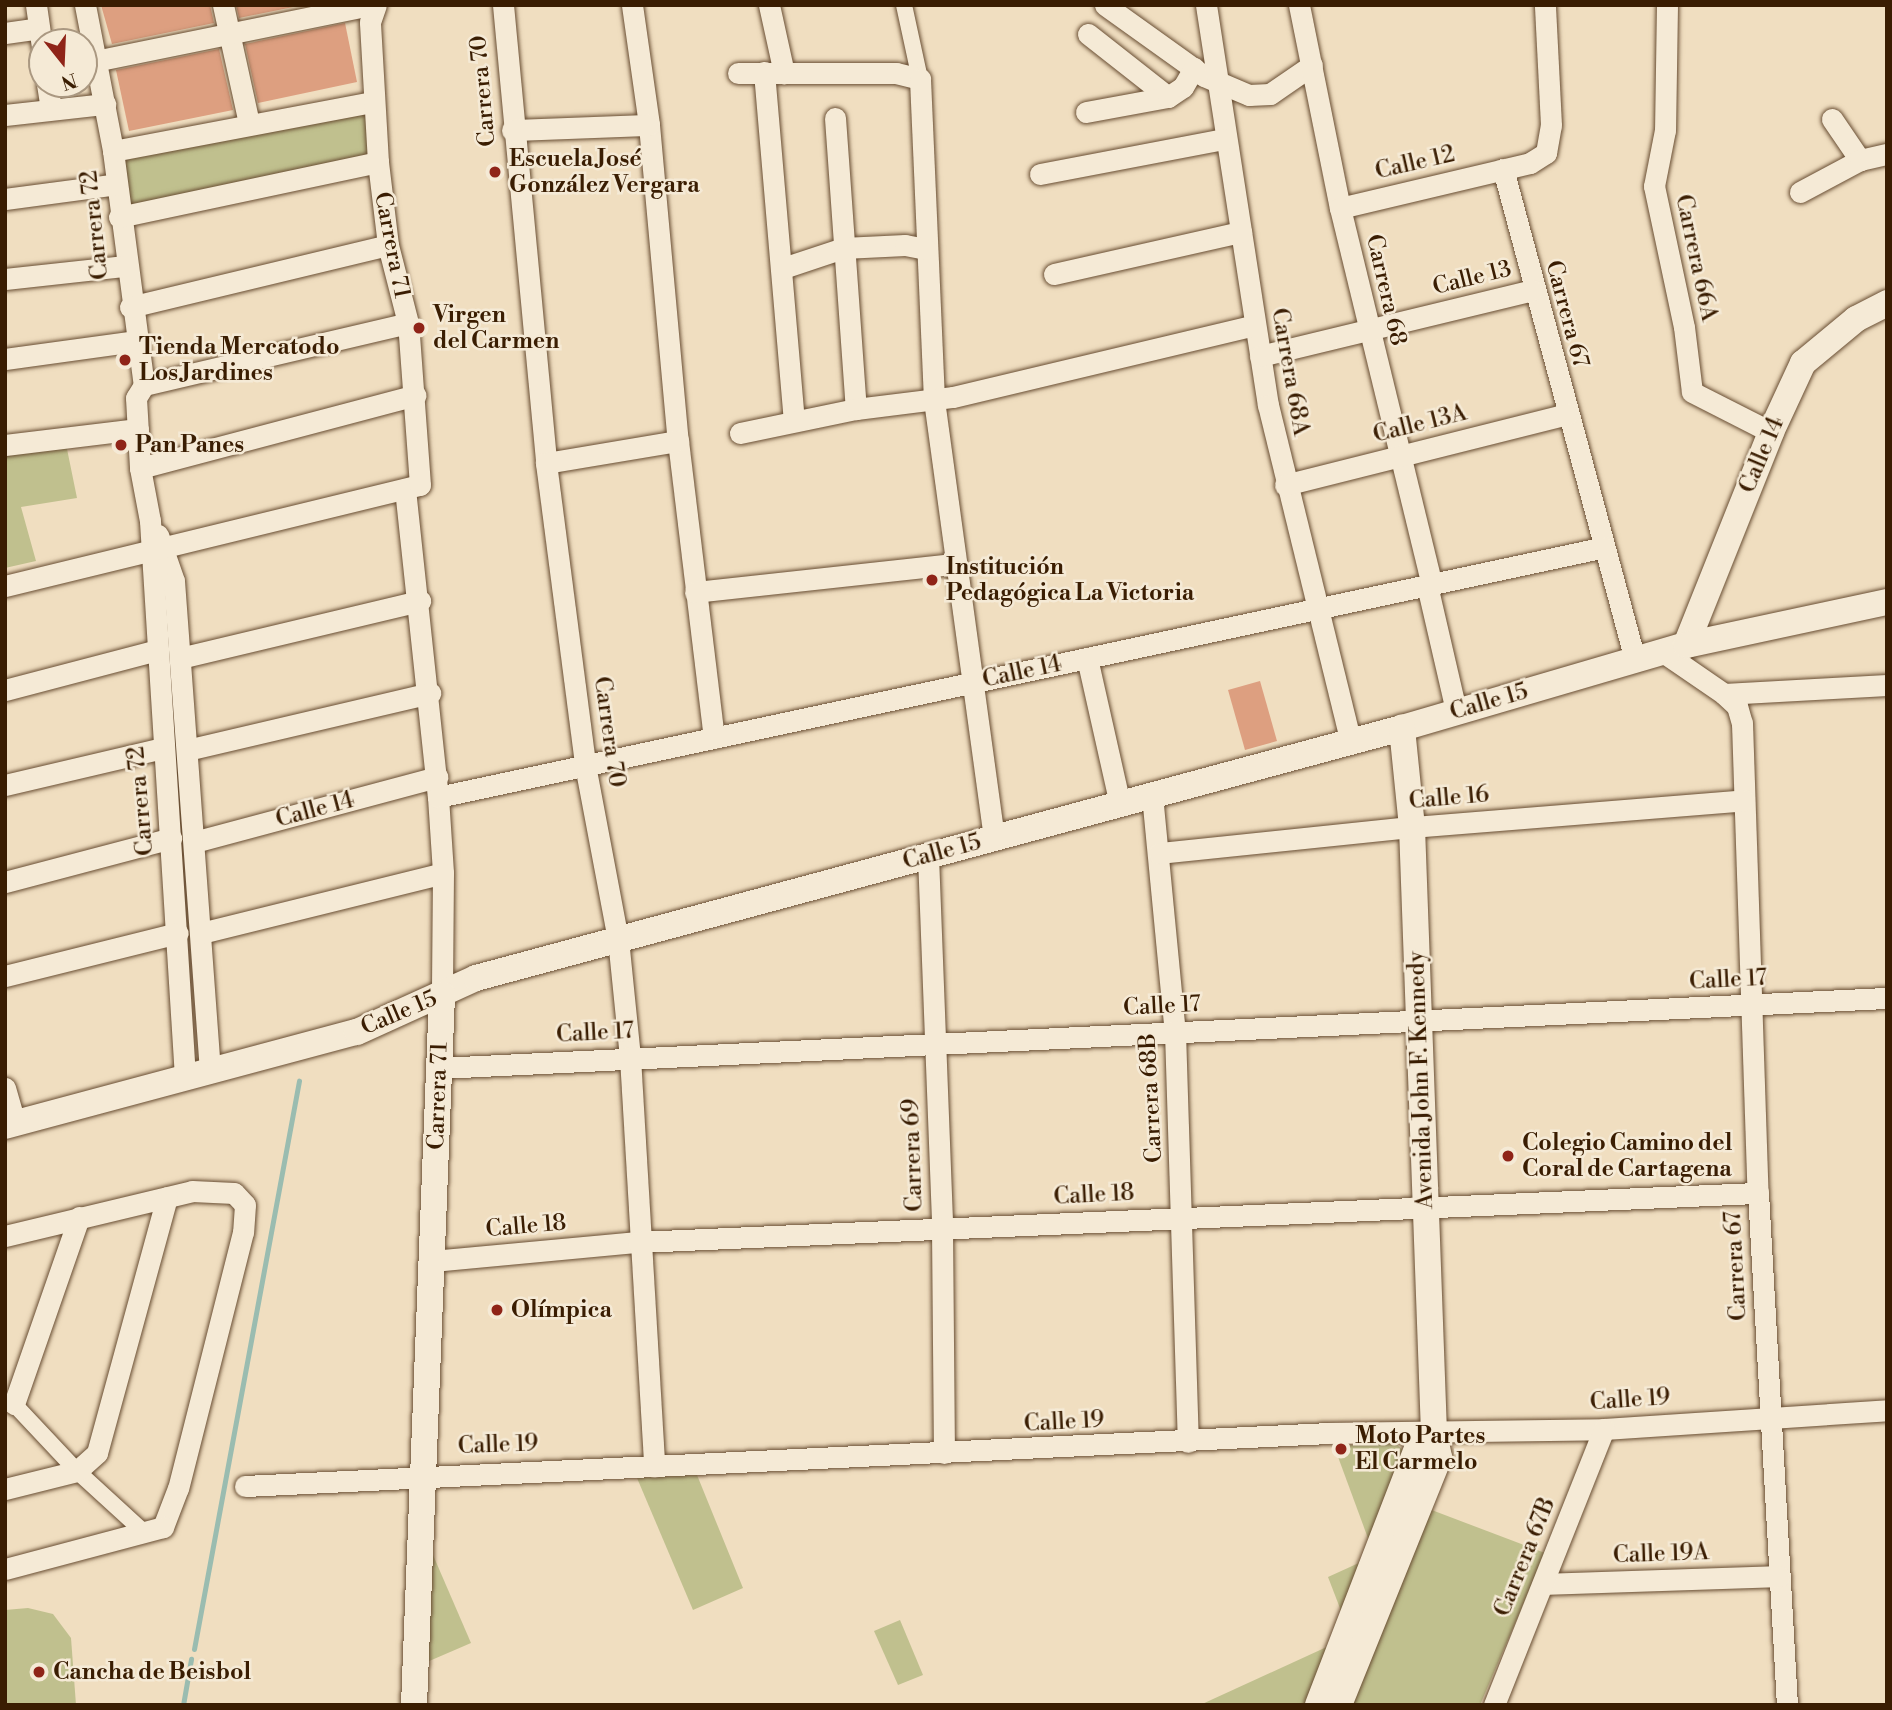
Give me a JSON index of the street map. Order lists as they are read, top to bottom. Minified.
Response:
{"streets":{"street":["Carrera 70","Calle 12","Carrera 72","Carrera 71","Carrera 66A","Calle 13","Carrera 68","Carrera 67","Carrera 68A","Calle 13A","Calle 14","Calle 15","Calle 16","Calle 17","Avenida John F. Kennedy","Carrera 68B","Carrera 69","Calle 18","Calle 19","Calle 19A","Carrera 67B"]},"crossings":[["Carrera 70","Calle 14"],["Carrera 70","Calle 15"],["Carrera 70","Calle 17"],["Carrera 70","Calle 18"],["Carrera 70","Calle 19"],["Calle 12","Carrera 68"],["Calle 12","Carrera 67"],["Carrera 72","Calle 14"],["Carrera 72","Calle 15"],["Carrera 71","Calle 14"],["Carrera 71","Calle 15"],["Carrera 71","Calle 17"],["Carrera 71","Calle 18"],["Carrera 71","Calle 19"],["Carrera 66A","Calle 14"],["Calle 13","Carrera 68"],["Calle 13","Carrera 67"],["Calle 13","Carrera 68A"],["Carrera 68","Calle 13A"],["Carrera 68","Calle 14"],["Carrera 68","Calle 15"],["Carrera 67","Calle 13A"],["Carrera 67","Calle 14"],["Carrera 67","Calle 15"],["Carrera 67","Calle 16"],["Carrera 67","Calle 17"],["Carrera 67","Calle 18"],["Carrera 67","Calle 19"],["Carrera 67","Calle 19A"],["Carrera 68A","Calle 13A"],["Carrera 68A","Calle 14"],["Carrera 68A","Calle 15"],["Calle 14","Calle 15"],["Calle 15","Avenida John F. Kennedy"],["Calle 15","Carrera 68B"],["Calle 15","Carrera 69"],["Calle 16","Avenida John F. Kennedy"],["Calle 16","Carrera 68B"],["Calle 17","Avenida John F. Kennedy"],["Calle 17","Carrera 68B"],["Calle 17","Carrera 69"],["Avenida John F. Kennedy","Calle 18"],["Avenida John F. Kennedy","Calle 19"],["Carrera 68B","Calle 18"],["Carrera 68B","Calle 19"],["Carrera 69","Calle 18"],["Carrera 69","Calle 19"],["Calle 19","Carrera 67B"],["Calle 19A","Carrera 67B"]],"places":["Escuela José González Vergara","Virgen del Carmen","Tienda Mercatodo Los Jardines","Pan Panes","Institución Pedagógica La Victoria","Colegio Camino del Coral de Cartagena","Olímpica","Moto Partes El Carmelo","Cancha de Beisbol"],"north":"bottom"}
